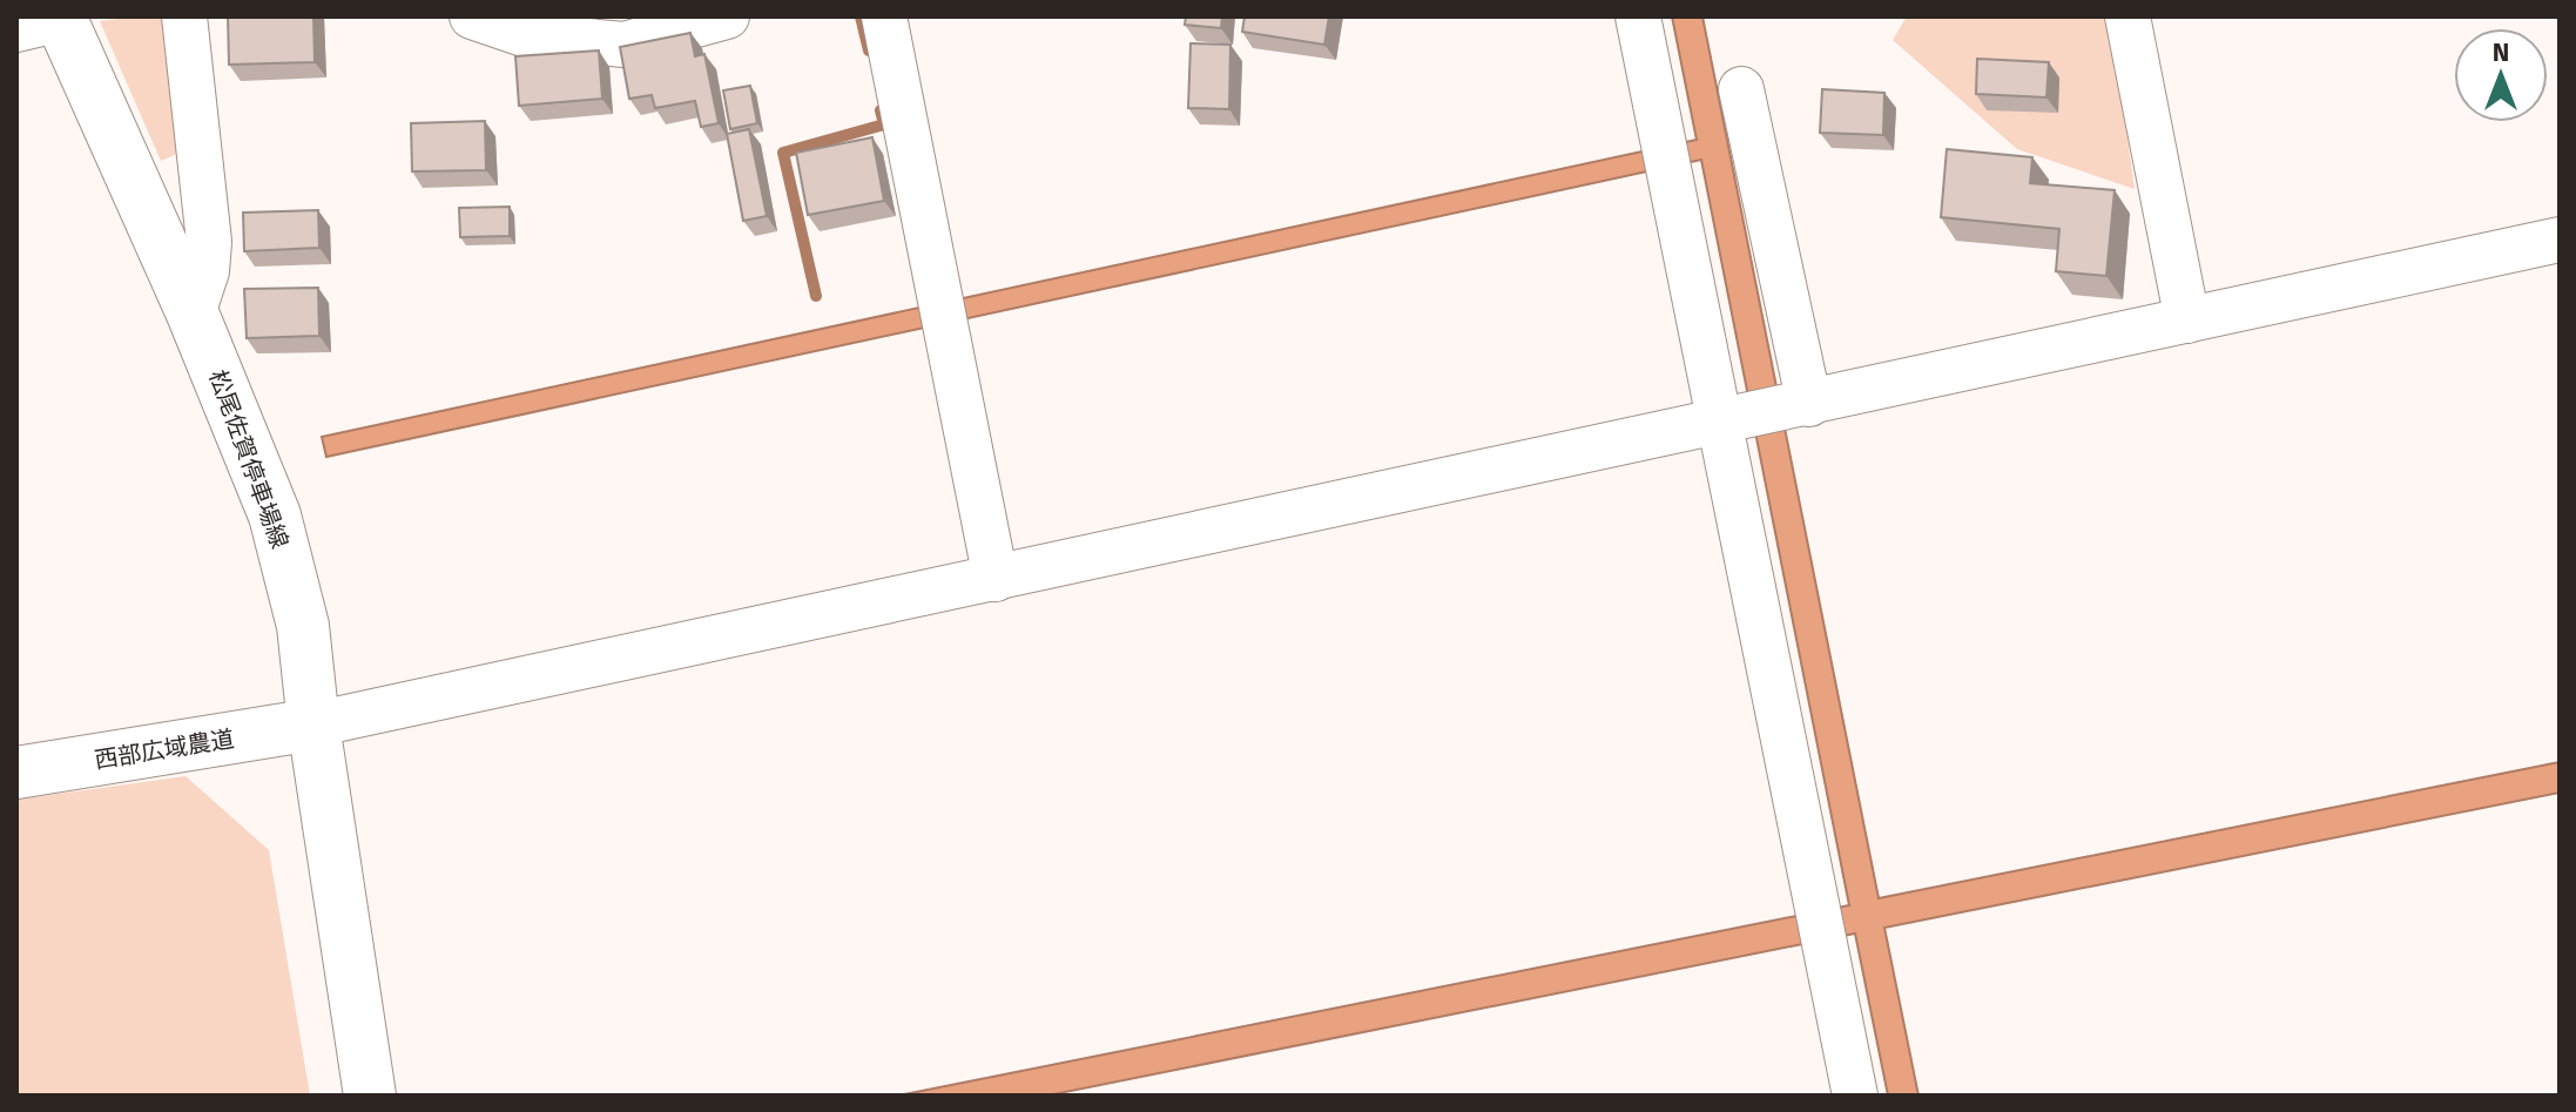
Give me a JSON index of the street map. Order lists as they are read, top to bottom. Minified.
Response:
{"streets":{"main road":["松尾佐賀停車場線","西部広域農道"]},"crossings":[["松尾佐賀停車場線","西部広域農道"]],"north":"top"}
